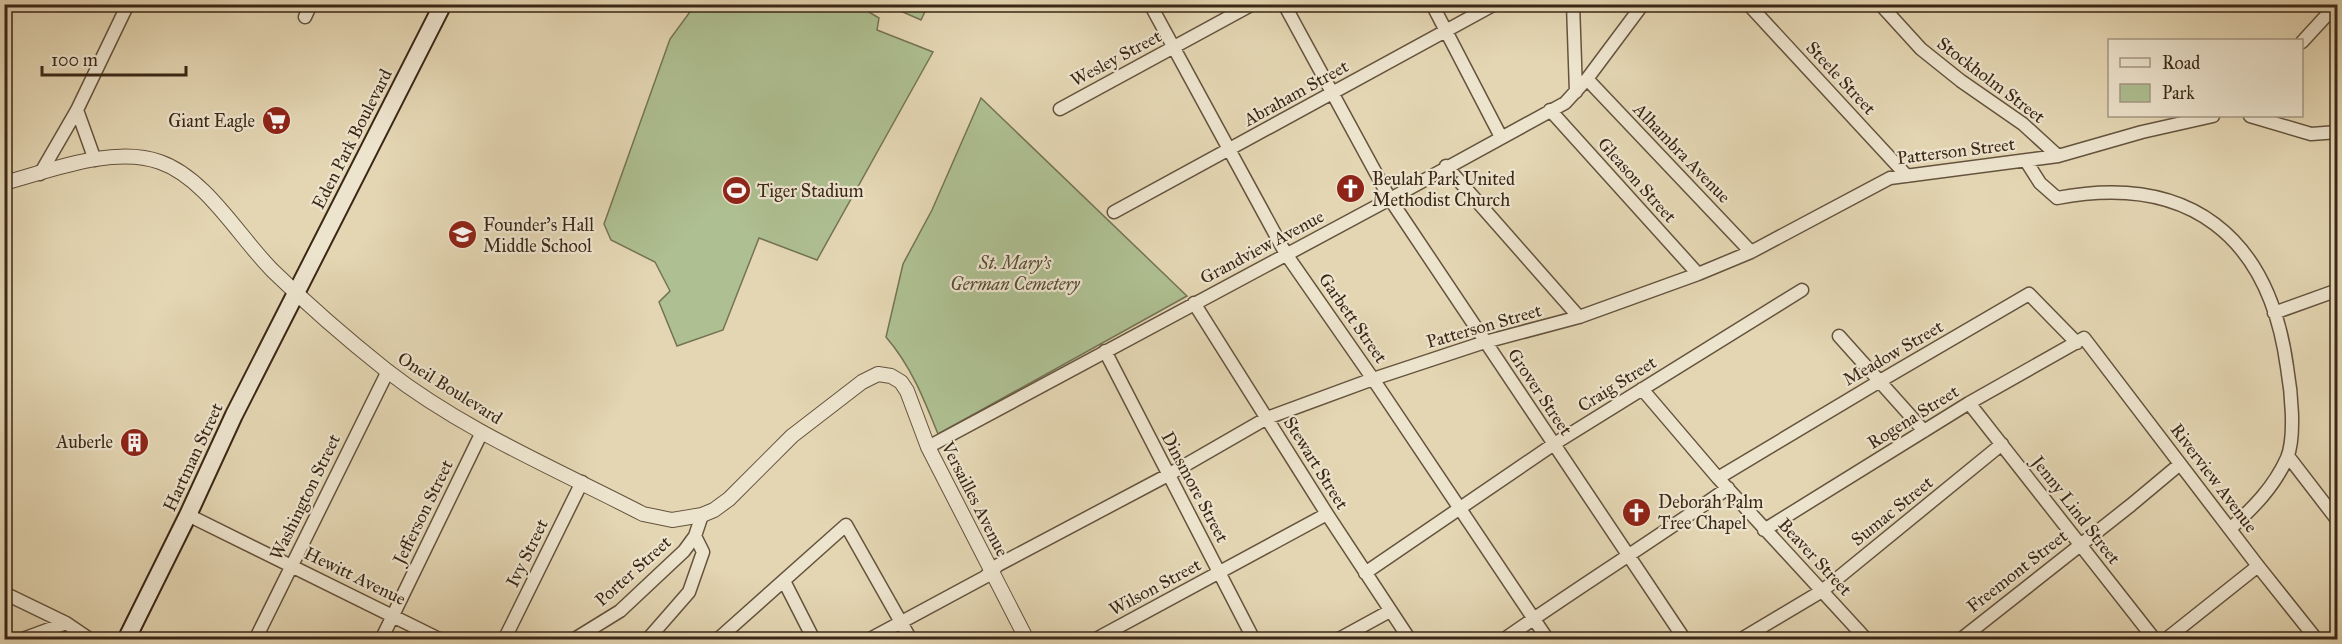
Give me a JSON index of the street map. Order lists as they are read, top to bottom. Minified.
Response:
{"streets":{"main road":["Eden Park Boulevard","Hartman Street"],"street":["Wesley Street","Steele Street","Stockholm Street","Abraham Street","Patterson Street","Alhambra Avenue","Gleason Street","Grandview Avenue","Garbett Street","Meadow Street","Craig Street","Oneil Boulevard","Grover Street","Rogena Street","Stewart Street","Riverview Avenue","Dinsmore Street","Washington Street","Versailles Avenue","Jenny Lind Street","Sumac Street","Jefferson Street","Ivy Street","Beaver Street","Porter Street","Freemont Street","Hewitt Avenue","Wilson Street"]},"crossings":[["Wesley Street","Garbett Street"],["Steele Street","Patterson Street"],["Stockholm Street","Patterson Street"],["Abraham Street","Garbett Street"],["Abraham Street","Grover Street"],["Eden Park Boulevard","Oneil Boulevard"],["Eden Park Boulevard","Hartman Street"],["Patterson Street","Alhambra Avenue"],["Patterson Street","Gleason Street"],["Patterson Street","Garbett Street"],["Patterson Street","Grover Street"],["Patterson Street","Stewart Street"],["Patterson Street","Dinsmore Street"],["Patterson Street","Versailles Avenue"],["Alhambra Avenue","Grandview Avenue"],["Gleason Street","Grandview Avenue"],["Grandview Avenue","Garbett Street"],["Grandview Avenue","Grover Street"],["Grandview Avenue","Stewart Street"],["Grandview Avenue","Dinsmore Street"],["Grandview Avenue","Versailles Avenue"],["Garbett Street","Craig Street"],["Meadow Street","Rogena Street"],["Meadow Street","Riverview Avenue"],["Meadow Street","Beaver Street"],["Craig Street","Grover Street"],["Craig Street","Stewart Street"],["Craig Street","Beaver Street"],["Oneil Boulevard","Hartman Street"],["Oneil Boulevard","Washington Street"],["Oneil Boulevard","Versailles Avenue"],["Oneil Boulevard","Jefferson Street"],["Oneil Boulevard","Ivy Street"],["Oneil Boulevard","Porter Street"],["Rogena Street","Riverview Avenue"],["Rogena Street","Jenny Lind Street"],["Rogena Street","Beaver Street"],["Hartman Street","Hewitt Avenue"],["Stewart Street","Wilson Street"],["Riverview Avenue","Freemont Street"],["Dinsmore Street","Wilson Street"],["Washington Street","Hewitt Avenue"],["Jenny Lind Street","Sumac Street"],["Jenny Lind Street","Freemont Street"],["Sumac Street","Beaver Street"],["Jefferson Street","Hewitt Avenue"]],"parks":["St. Mary's German Cemetery"],"places":{"supermarket":["Giant Eagle"],"church":["Beulah Park United Methodist Church","Deborah Palm Tree Chapel"],"sports":["Tiger Stadium"],"school or university":["Founder's Hall Middle School"],"building":["Auberle"]},"legend":["Road","Park"],"scale_bar":"100 m"}
